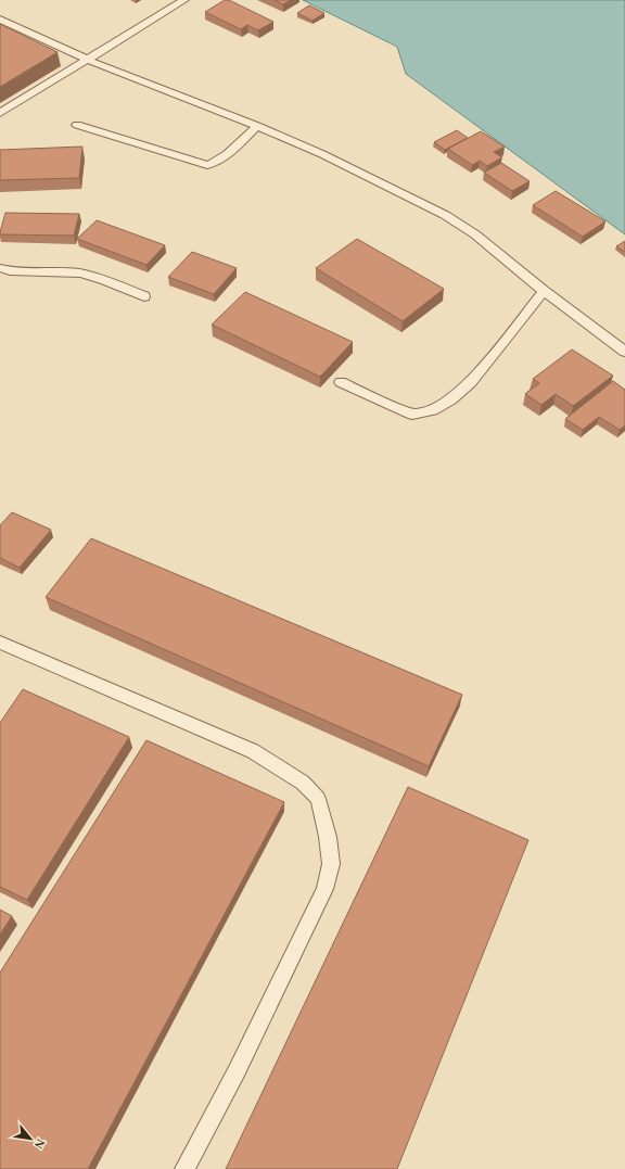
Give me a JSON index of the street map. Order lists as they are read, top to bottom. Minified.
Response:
{"north":"bottom right"}
